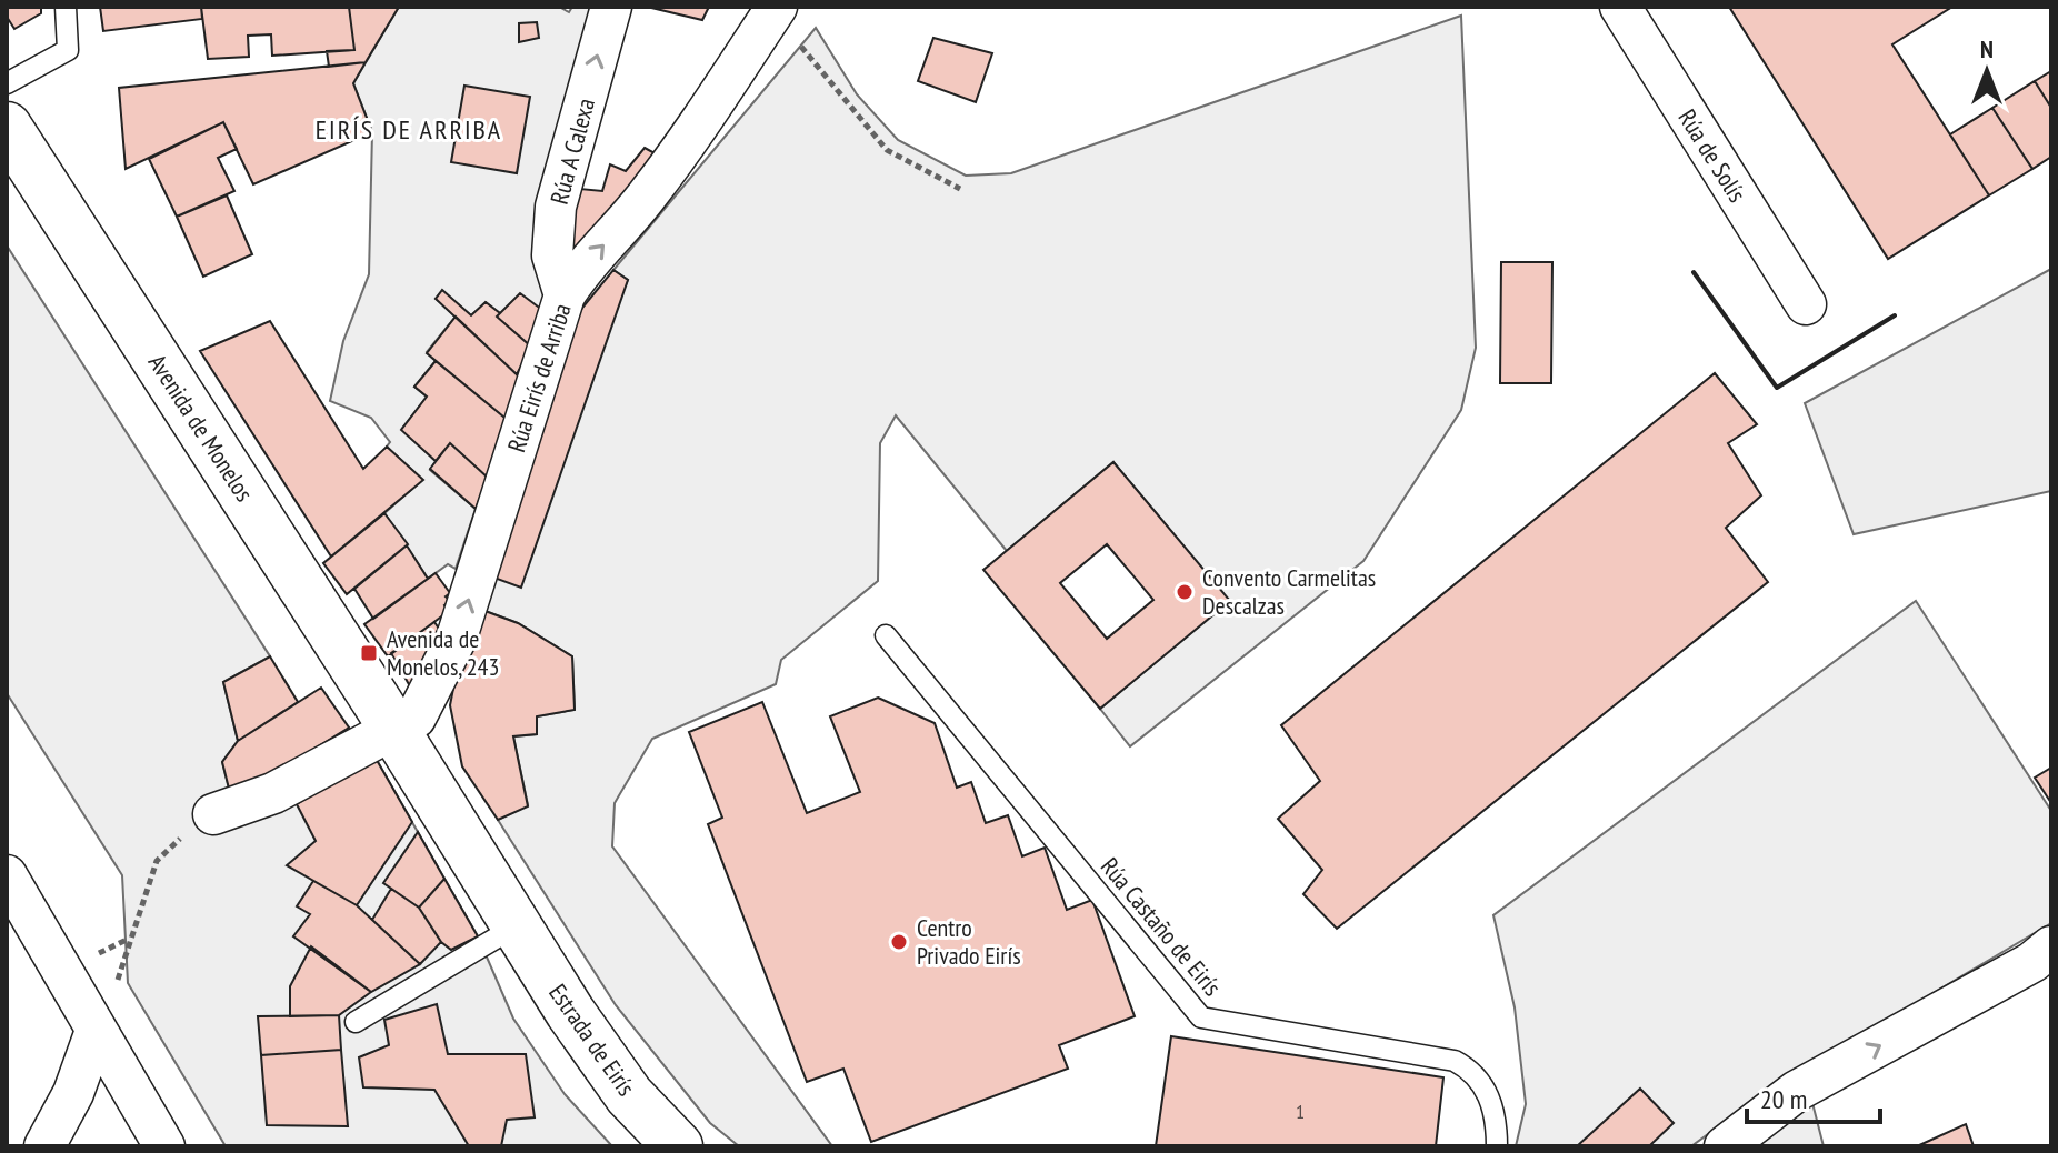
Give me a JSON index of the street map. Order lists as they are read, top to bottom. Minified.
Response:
{"streets":{"street":["Rúa A Calexa","Rúa de Solís","Rúa Eirís de Arriba","Avenida de Monelos","Estrada de Eirís"],"lane":["Rúa Castaño de Eirís"]},"crossings":[["Rúa A Calexa","Rúa Eirís de Arriba"],["Rúa Eirís de Arriba","Avenida de Monelos"],["Rúa Eirís de Arriba","Estrada de Eirís"],["Avenida de Monelos","Estrada de Eirís"]],"one_way":["Rúa A Calexa","Rúa Eirís de Arriba"],"districts":["EIRÍS DE ARRIBA"],"places":{"other":["Convento Carmelitas Descalzas","Centro Privado Eirís"],"transit":["Avenida de Monelos, 243"]},"house_numbers":["1"],"scale_bar":"20 m","north":"top"}
